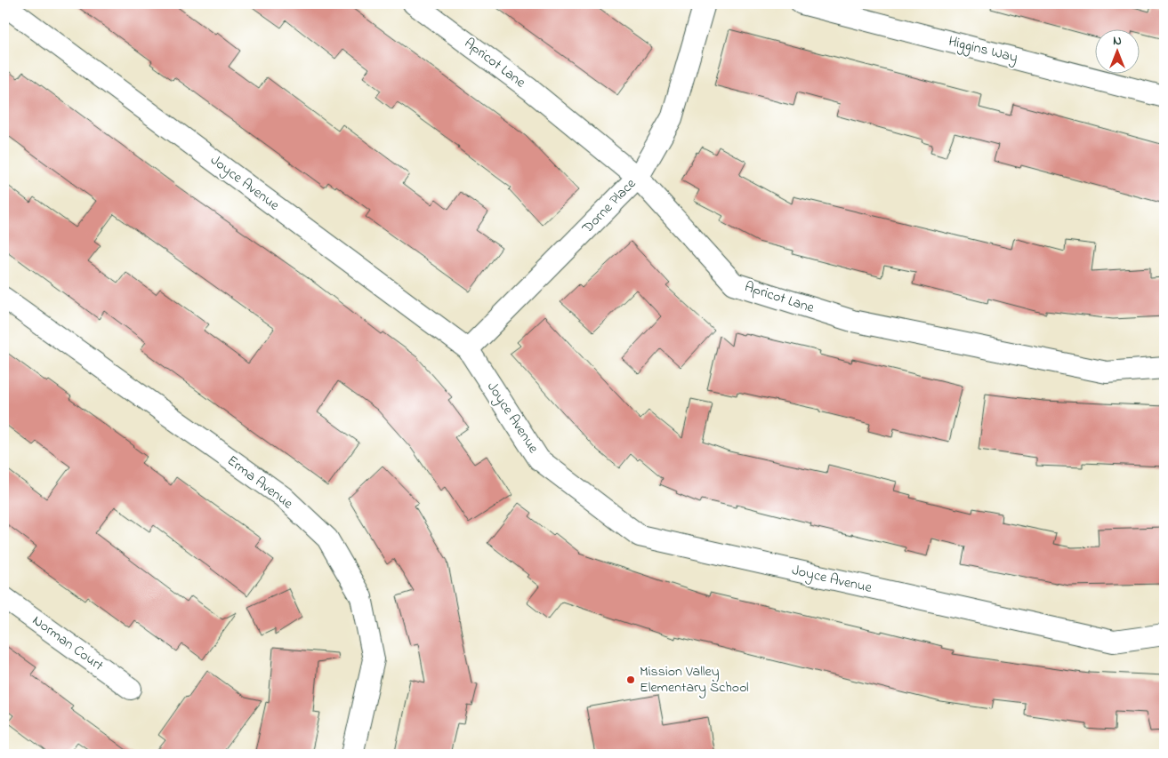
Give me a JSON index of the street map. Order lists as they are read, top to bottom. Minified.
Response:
{"streets":{"street":["Higgins Way","Apricot Lane","Joyce Avenue","Dorne Place","Erma Avenue","Norman Court"]},"crossings":[["Apricot Lane","Dorne Place"],["Joyce Avenue","Dorne Place"]],"places":["Mission Valley Elementary School"],"north":"top"}
